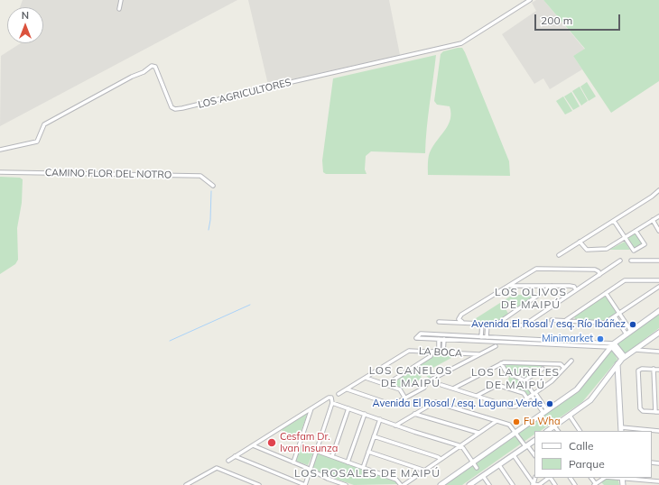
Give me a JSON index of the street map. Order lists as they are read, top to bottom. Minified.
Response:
{"streets":{"street":["LOS AGRICULTORES","CAMINO FLOR DEL NOTRO","LA BOCA"]},"districts":["LOS OLIVOS DE MAIPÚ","LOS CANELOS DE MAIPÚ","LOS LAURELES DE MAIPÚ","LOS ROSALES DE MAIPÚ"],"places":["Avenida El Rosal / esq. Río Ibáñez","Minimarket","Avenida El Rosal / esq. Laguna Verde","Fu Wha","Cesfam Dr. Ivan Insunza"],"legend":["Calle","Parque"],"scale_bar":"200 m","north":"top"}
